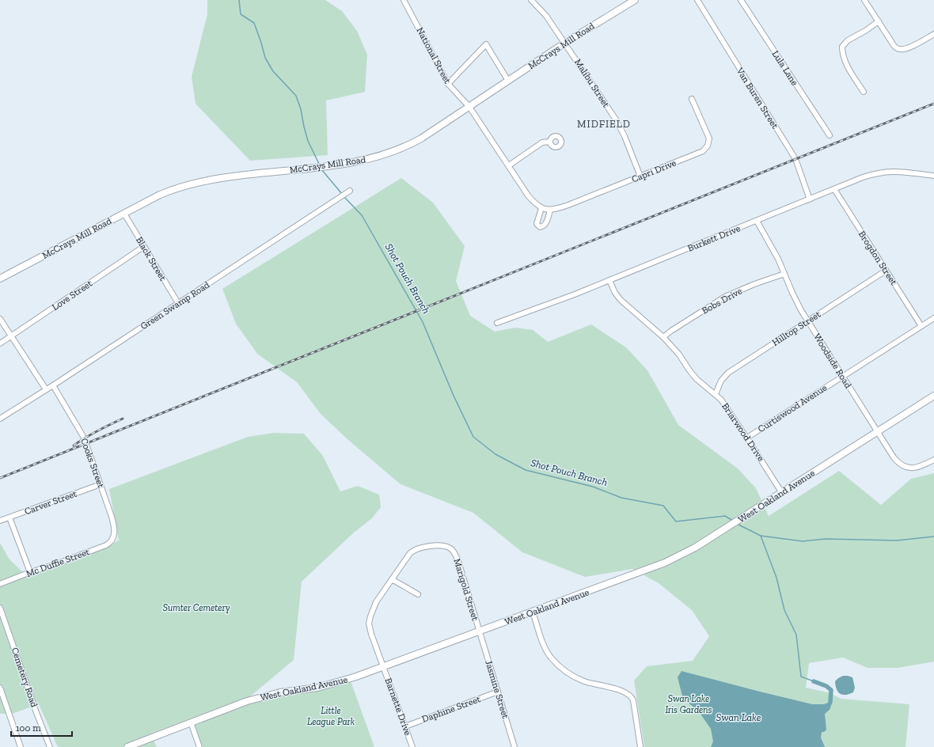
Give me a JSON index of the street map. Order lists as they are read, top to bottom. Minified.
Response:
{"streets":{"street":["McCrays Mill Road","National Street","Lula Lane","Malibu Street","Van Buren Street","Capri Drive","Burkett Drive","Brogdon Street","Black Street","Love Street","Bobs Drive","Green Swamp Road","Hilltop Street","Woodside Road","Curtiswood Avenue","Briarwood Drive","Cooks Street","West Oakland Avenue","Carver Street","Mc Duffie Street","Marigold Street","Cemetery Road","Jasmine Street","Barnette Drive","Daphine Street"]},"crossings":[["McCrays Mill Road","National Street"],["McCrays Mill Road","Malibu Street"],["McCrays Mill Road","Black Street"],["Malibu Street","Capri Drive"],["Van Buren Street","Burkett Drive"],["Burkett Drive","Brogdon Street"],["Burkett Drive","Woodside Road"],["Burkett Drive","Briarwood Drive"],["Brogdon Street","Hilltop Street"],["Brogdon Street","Curtiswood Avenue"],["Black Street","Love Street"],["Black Street","Green Swamp Road"],["Bobs Drive","Woodside Road"],["Bobs Drive","Briarwood Drive"],["Green Swamp Road","Cooks Street"],["Hilltop Street","Woodside Road"],["Hilltop Street","Briarwood Drive"],["Woodside Road","Curtiswood Avenue"],["Woodside Road","West Oakland Avenue"],["Curtiswood Avenue","Briarwood Drive"],["Briarwood Drive","West Oakland Avenue"],["Cooks Street","Carver Street"],["Cooks Street","Mc Duffie Street"],["West Oakland Avenue","Marigold Street"],["West Oakland Avenue","Jasmine Street"],["West Oakland Avenue","Barnette Drive"],["Marigold Street","Jasmine Street"],["Marigold Street","Barnette Drive"],["Jasmine Street","Daphine Street"],["Barnette Drive","Daphine Street"]],"districts":["MIDFIELD"],"water":["Shot Pouch Branch","Swan Lake"],"parks":["Sumter Cemetery","Swan Lake Iris Gardens","Little League Park"],"scale_bar":"100 m"}
